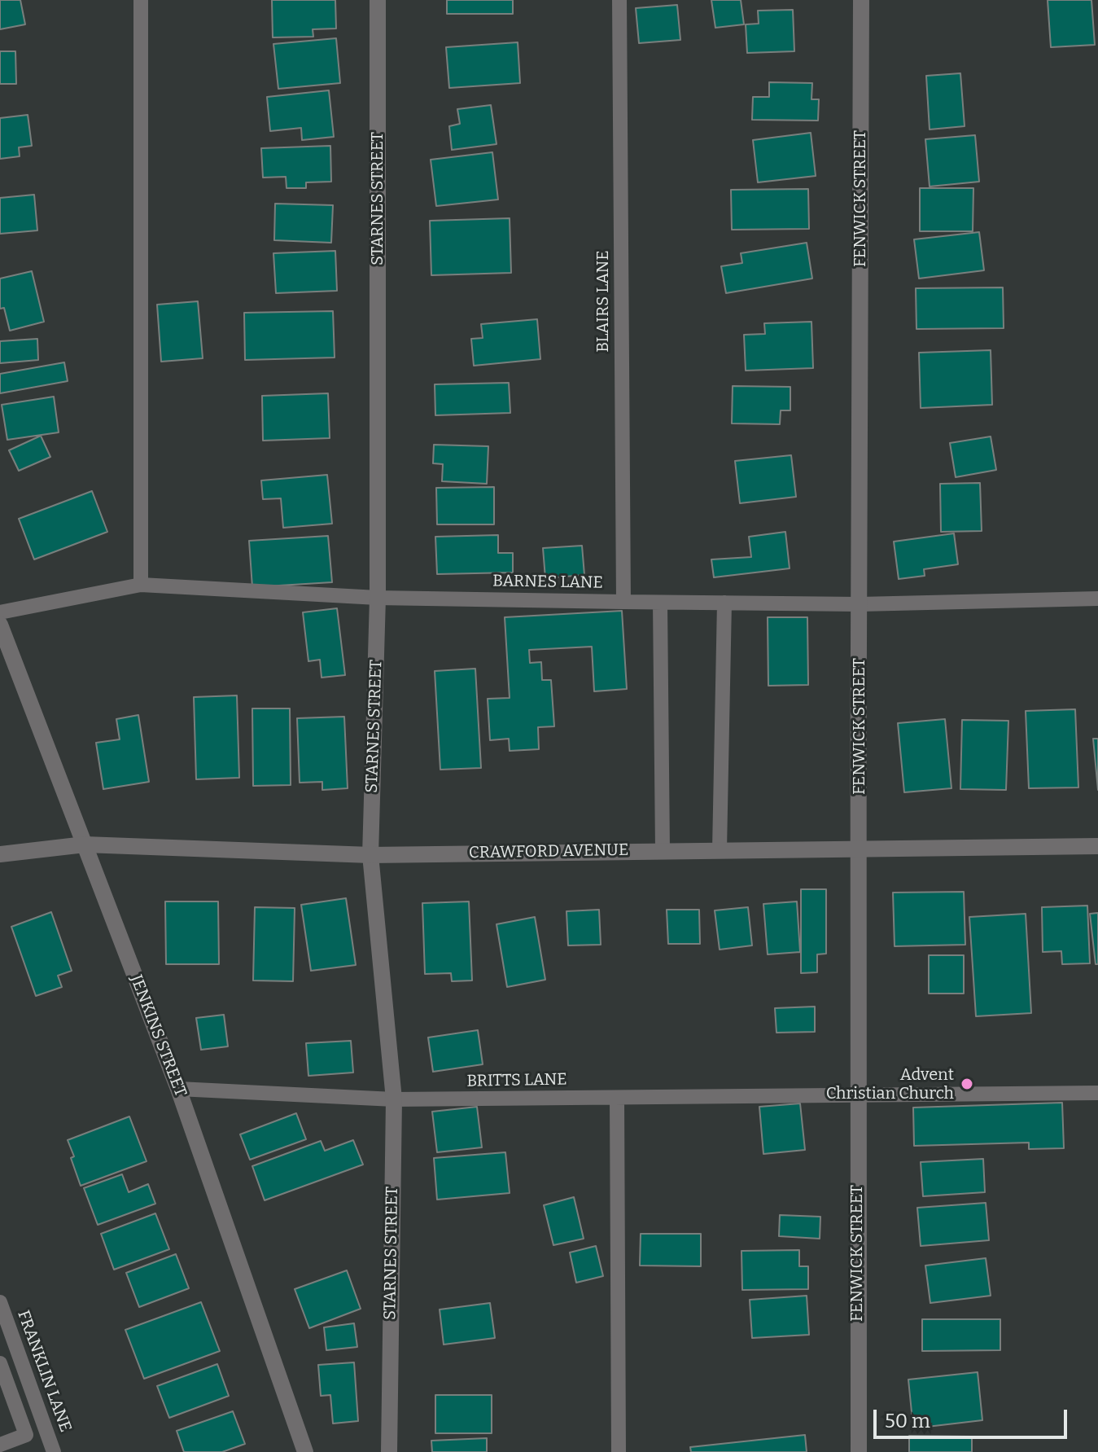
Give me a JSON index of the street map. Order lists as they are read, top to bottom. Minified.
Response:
{"streets":{"street":["STARNES STREET","FENWICK STREET","CRAWFORD AVENUE","JENKINS STREET"],"lane":["BLAIRS LANE","BARNES LANE","BRITTS LANE","FRANKLIN LANE"]},"crossings":[["STARNES STREET","BARNES LANE"],["STARNES STREET","CRAWFORD AVENUE"],["STARNES STREET","BRITTS LANE"],["FENWICK STREET","BARNES LANE"],["FENWICK STREET","CRAWFORD AVENUE"],["FENWICK STREET","BRITTS LANE"],["BLAIRS LANE","BARNES LANE"],["CRAWFORD AVENUE","JENKINS STREET"],["JENKINS STREET","BRITTS LANE"]],"places":["Advent Christian Church"],"scale_bar":"50 m"}
